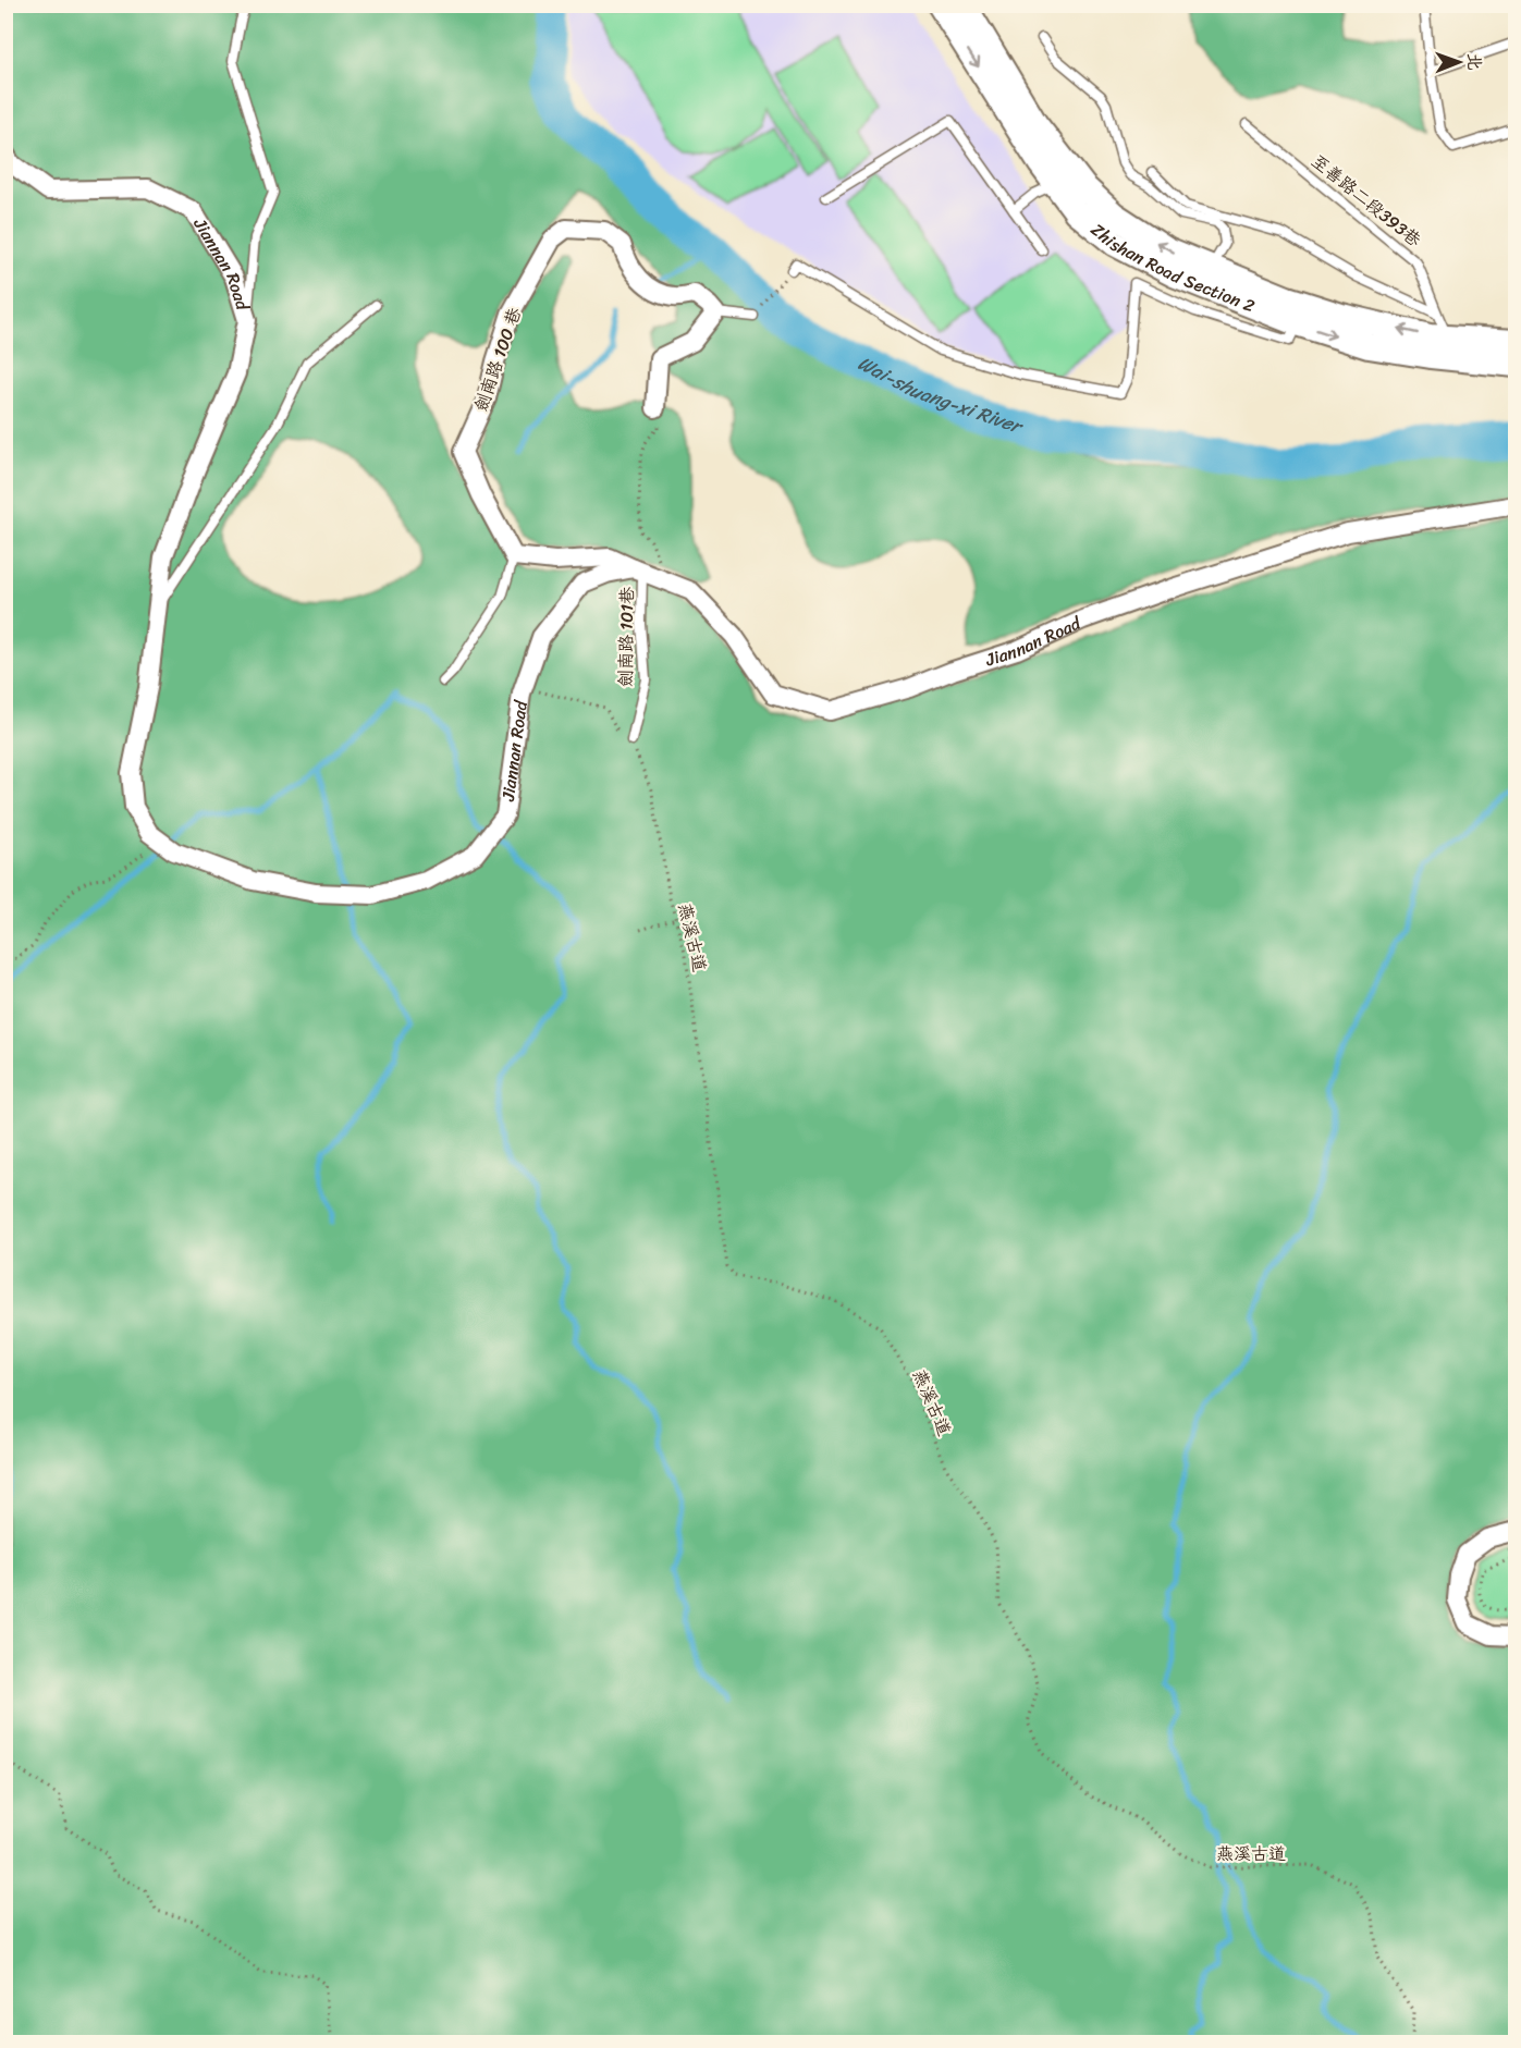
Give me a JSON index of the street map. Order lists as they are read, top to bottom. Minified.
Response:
{"streets":{"street":["Jiannan Road","Zhishan Road Section 2","劍南路 100 巷"],"lane":["至善路二段393巷","劍南路 101巷"],"path":["燕溪古道"]},"crossings":[["至善路二段393巷","Zhishan Road Section 2"],["Jiannan Road","劍南路 101巷"],["劍南路 101巷","燕溪古道"]],"water":["Wai-shuang-xi River"],"north":"right"}
